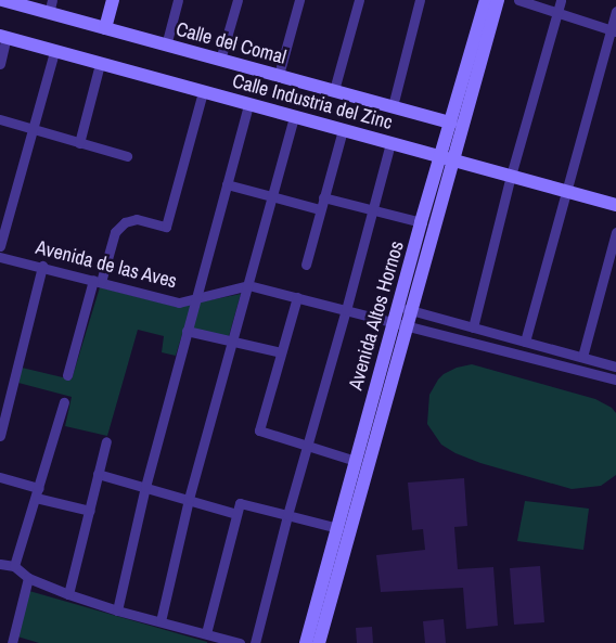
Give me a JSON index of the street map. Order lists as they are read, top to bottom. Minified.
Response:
{"streets":{"street":["Calle del Comal","Calle Industria del Zinc","Avenida de las Aves","Avenida Altos Hornos"]},"crossings":[["Calle del Comal","Avenida Altos Hornos"],["Calle Industria del Zinc","Avenida Altos Hornos"]]}
